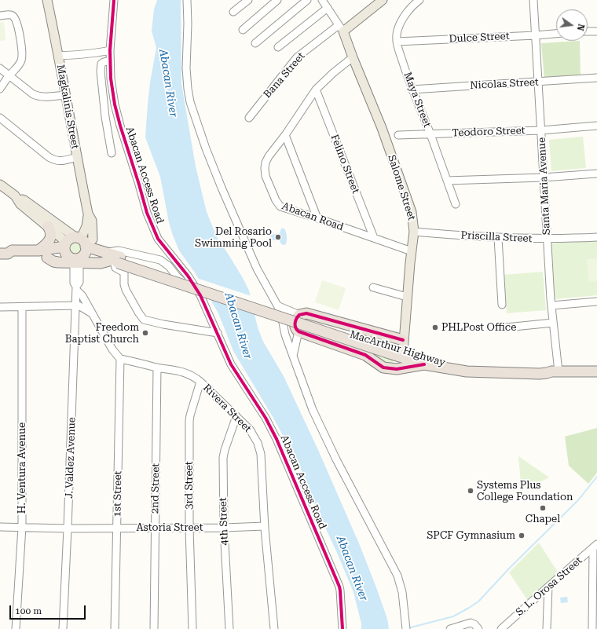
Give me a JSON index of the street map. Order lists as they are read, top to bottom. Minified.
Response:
{"streets":{"highway":["MacArthur Highway"],"main road":["Magkalinis Street","Salome Street"],"street":["Dulce Street","Bana Street","Nicolas Street","Maya Street","Teodoro Street","Felino Street","Abacan Access Road","Santa Maria Avenue","Abacan Road","Priscilla Street","Rivera Street","J. Valdez Avenue","H. Ventura Avenue","3rd Street","2nd Street","1st Street","4th Street","Astoria Street","S. L. Orosa Street"]},"crossings":[["Dulce Street","Maya Street"],["Dulce Street","Santa Maria Avenue"],["Bana Street","Salome Street"],["Nicolas Street","Maya Street"],["Nicolas Street","Santa Maria Avenue"],["Maya Street","Teodoro Street"],["Magkalinis Street","MacArthur Highway"],["Magkalinis Street","J. Valdez Avenue"],["Teodoro Street","Santa Maria Avenue"],["Felino Street","Abacan Road"],["Santa Maria Avenue","Priscilla Street"],["Santa Maria Avenue","MacArthur Highway"],["Salome Street","Abacan Road"],["Salome Street","Priscilla Street"],["MacArthur Highway","J. Valdez Avenue"],["Rivera Street","3rd Street"],["Rivera Street","2nd Street"],["Rivera Street","1st Street"],["Rivera Street","4th Street"],["Rivera Street","Astoria Street"],["J. Valdez Avenue","Astoria Street"],["H. Ventura Avenue","Astoria Street"],["3rd Street","Astoria Street"],["2nd Street","Astoria Street"],["1st Street","Astoria Street"],["4th Street","Astoria Street"]],"water":["Abacan River"],"places":["Del Rosario Swimming Pool","PHLPost Office","Freedom Baptist Church","Systems Plus College Foundation","Chapel","SPCF Gymnasium"],"scale_bar":"100 m","north":"right"}
